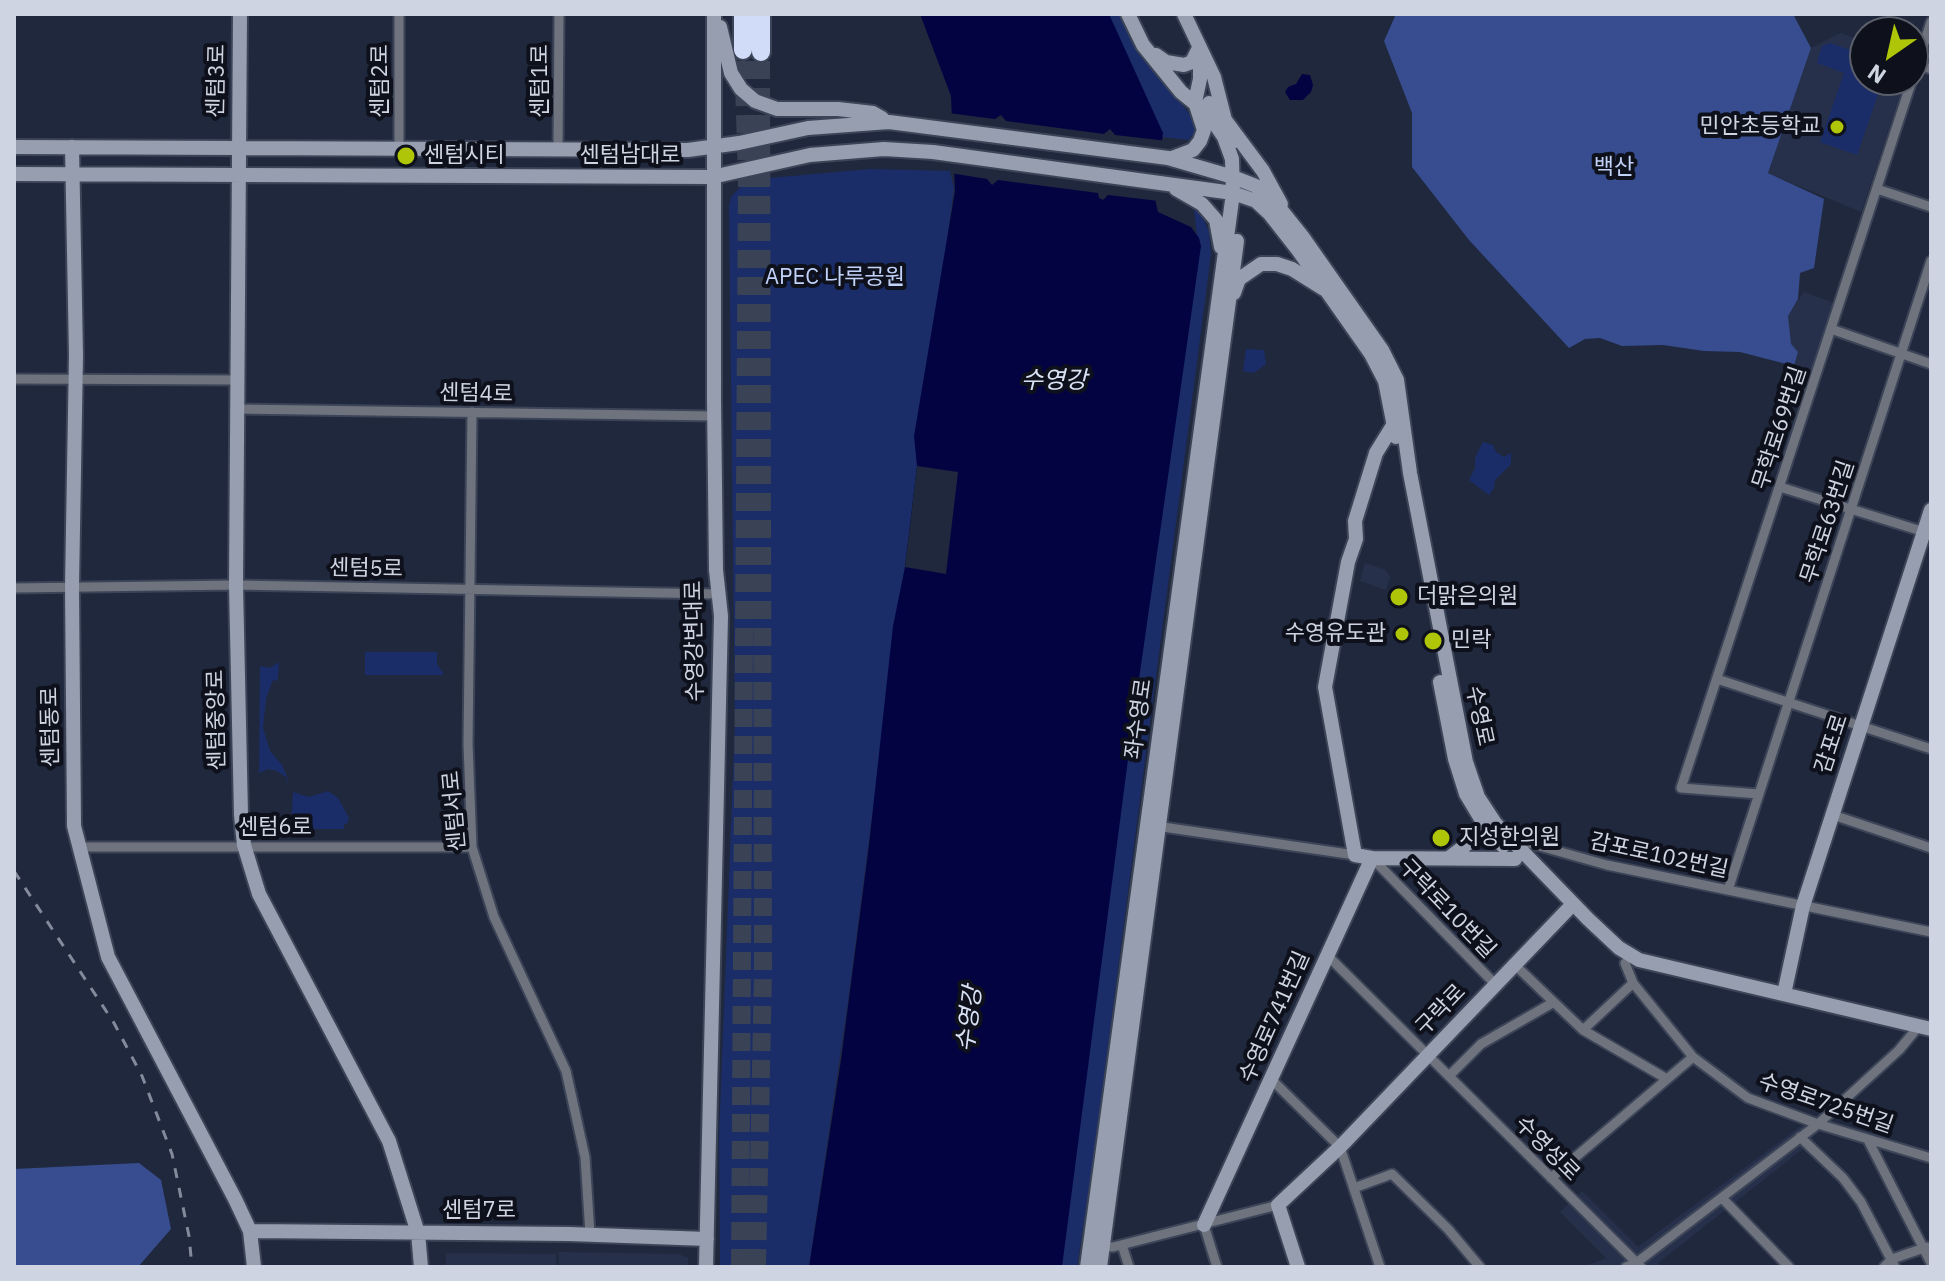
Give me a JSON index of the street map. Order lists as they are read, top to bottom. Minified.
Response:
{"streets":{"main road":["센텀3로","센텀남대로","수영강변대로","수영로","좌수영로","센텀중앙로","센텀동로","감포로","구락로","수영로741번길","센텀7로"],"street":["센텀2로","센텀1로","센텀4로","무학로69번길","무학로63번길","센텀5로","센텀서로","센텀6로","감포로102번길","구락로10번길","수영로725번길","수영성로"]},"crossings":[["센텀3로","센텀남대로"],["센텀3로","센텀중앙로"],["센텀2로","센텀남대로"],["센텀1로","센텀남대로"],["센텀남대로","수영강변대로"],["센텀남대로","수영로"],["센텀남대로","좌수영로"],["센텀남대로","센텀중앙로"],["센텀남대로","센텀동로"],["센텀4로","수영강변대로"],["센텀4로","센텀중앙로"],["센텀4로","센텀서로"],["무학로69번길","무학로63번길"],["무학로63번길","감포로102번길"],["센텀5로","수영강변대로"],["센텀5로","센텀중앙로"],["센텀5로","센텀동로"],["센텀5로","센텀서로"],["수영강변대로","센텀7로"],["수영로","좌수영로"],["수영로","감포로"],["수영로","감포로102번길"],["수영로","구락로"],["수영로","수영로725번길"],["센텀중앙로","센텀6로"],["센텀중앙로","센텀7로"],["센텀동로","센텀6로"],["센텀동로","센텀7로"],["감포로","감포로102번길"],["센텀서로","센텀6로"],["센텀서로","센텀7로"],["구락로10번길","구락로"],["구락로10번길","수영로741번길"],["구락로","수영성로"],["수영로741번길","수영성로"]],"water":["수영강"],"parks":["백산","APEC 나루공원"],"places":["민안초등학교","센텀시티","더맑은의원","수영유도관","민락","지성한의원"],"north":"bottom left"}
